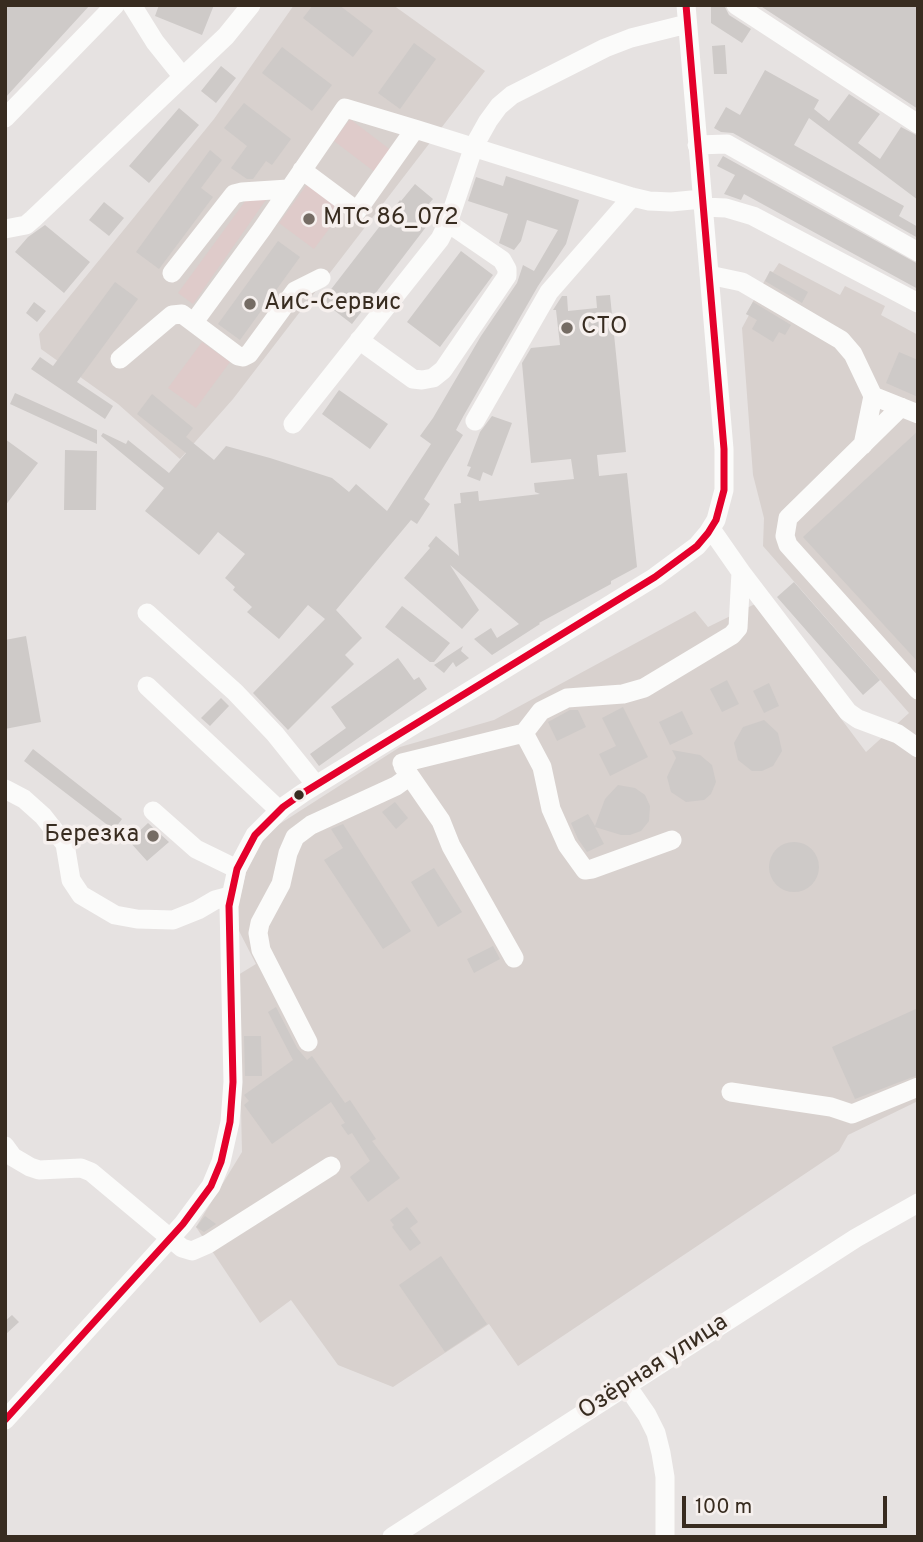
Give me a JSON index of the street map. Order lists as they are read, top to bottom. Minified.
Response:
{"streets":{"street":["Озёрная улица"]},"places":["МТС 86_072","АиС-Сервис","СТО","Березка"],"scale_bar":"100 m"}
